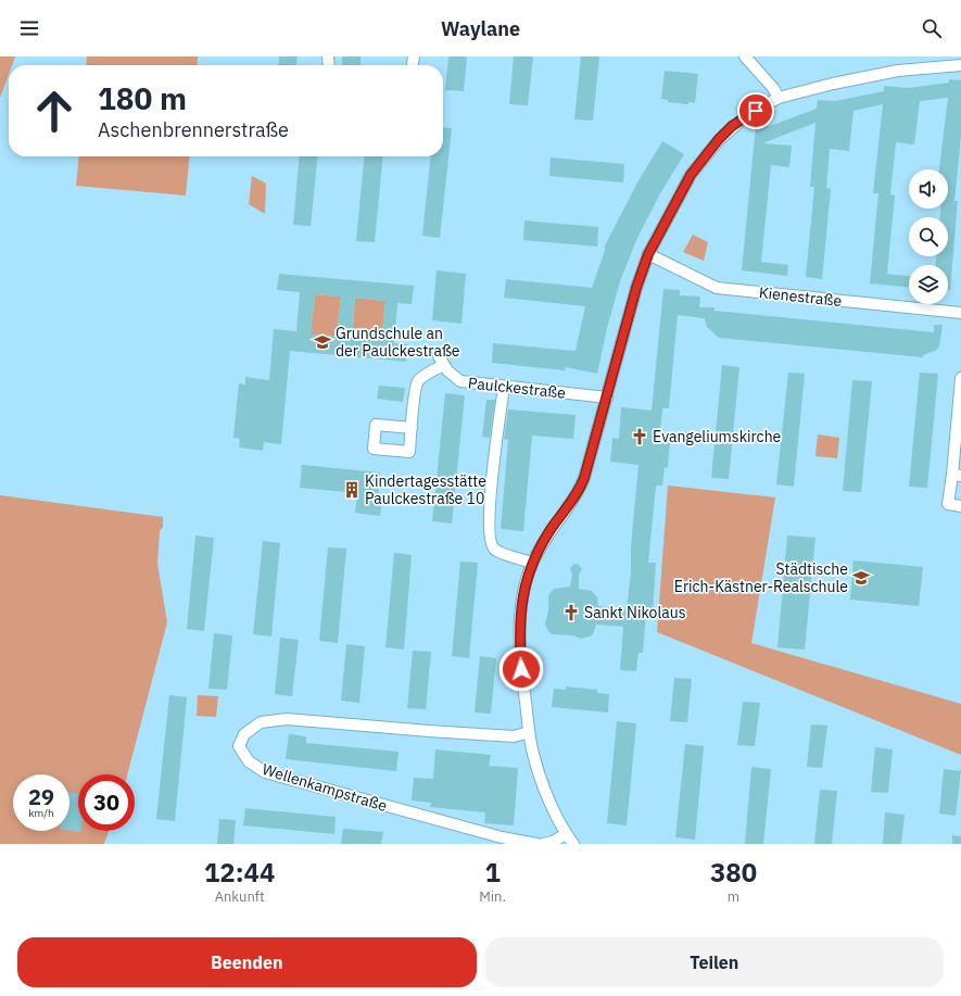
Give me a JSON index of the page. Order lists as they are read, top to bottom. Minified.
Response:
{"streets":{"street":["Kienestraße","Paulckestraße","Wellenkampstraße"]},"places":{"school or university":["Grundschule an der Paulckestraße","Städtische Erich-Kästner-Realschule"],"church":["Evangeliumskirche","Sankt Nikolaus"],"building":["Kindertagesstätte Paulckestraße 10"]},"page":{"header":"Waylane","turn":["180 m","Aschenbrennerstraße"],"speed":"29 km/h","limit":"30","eta":["12:44","Ankunft","1","Min.","380","m"],"buttons":["Beenden","Teilen"]}}
